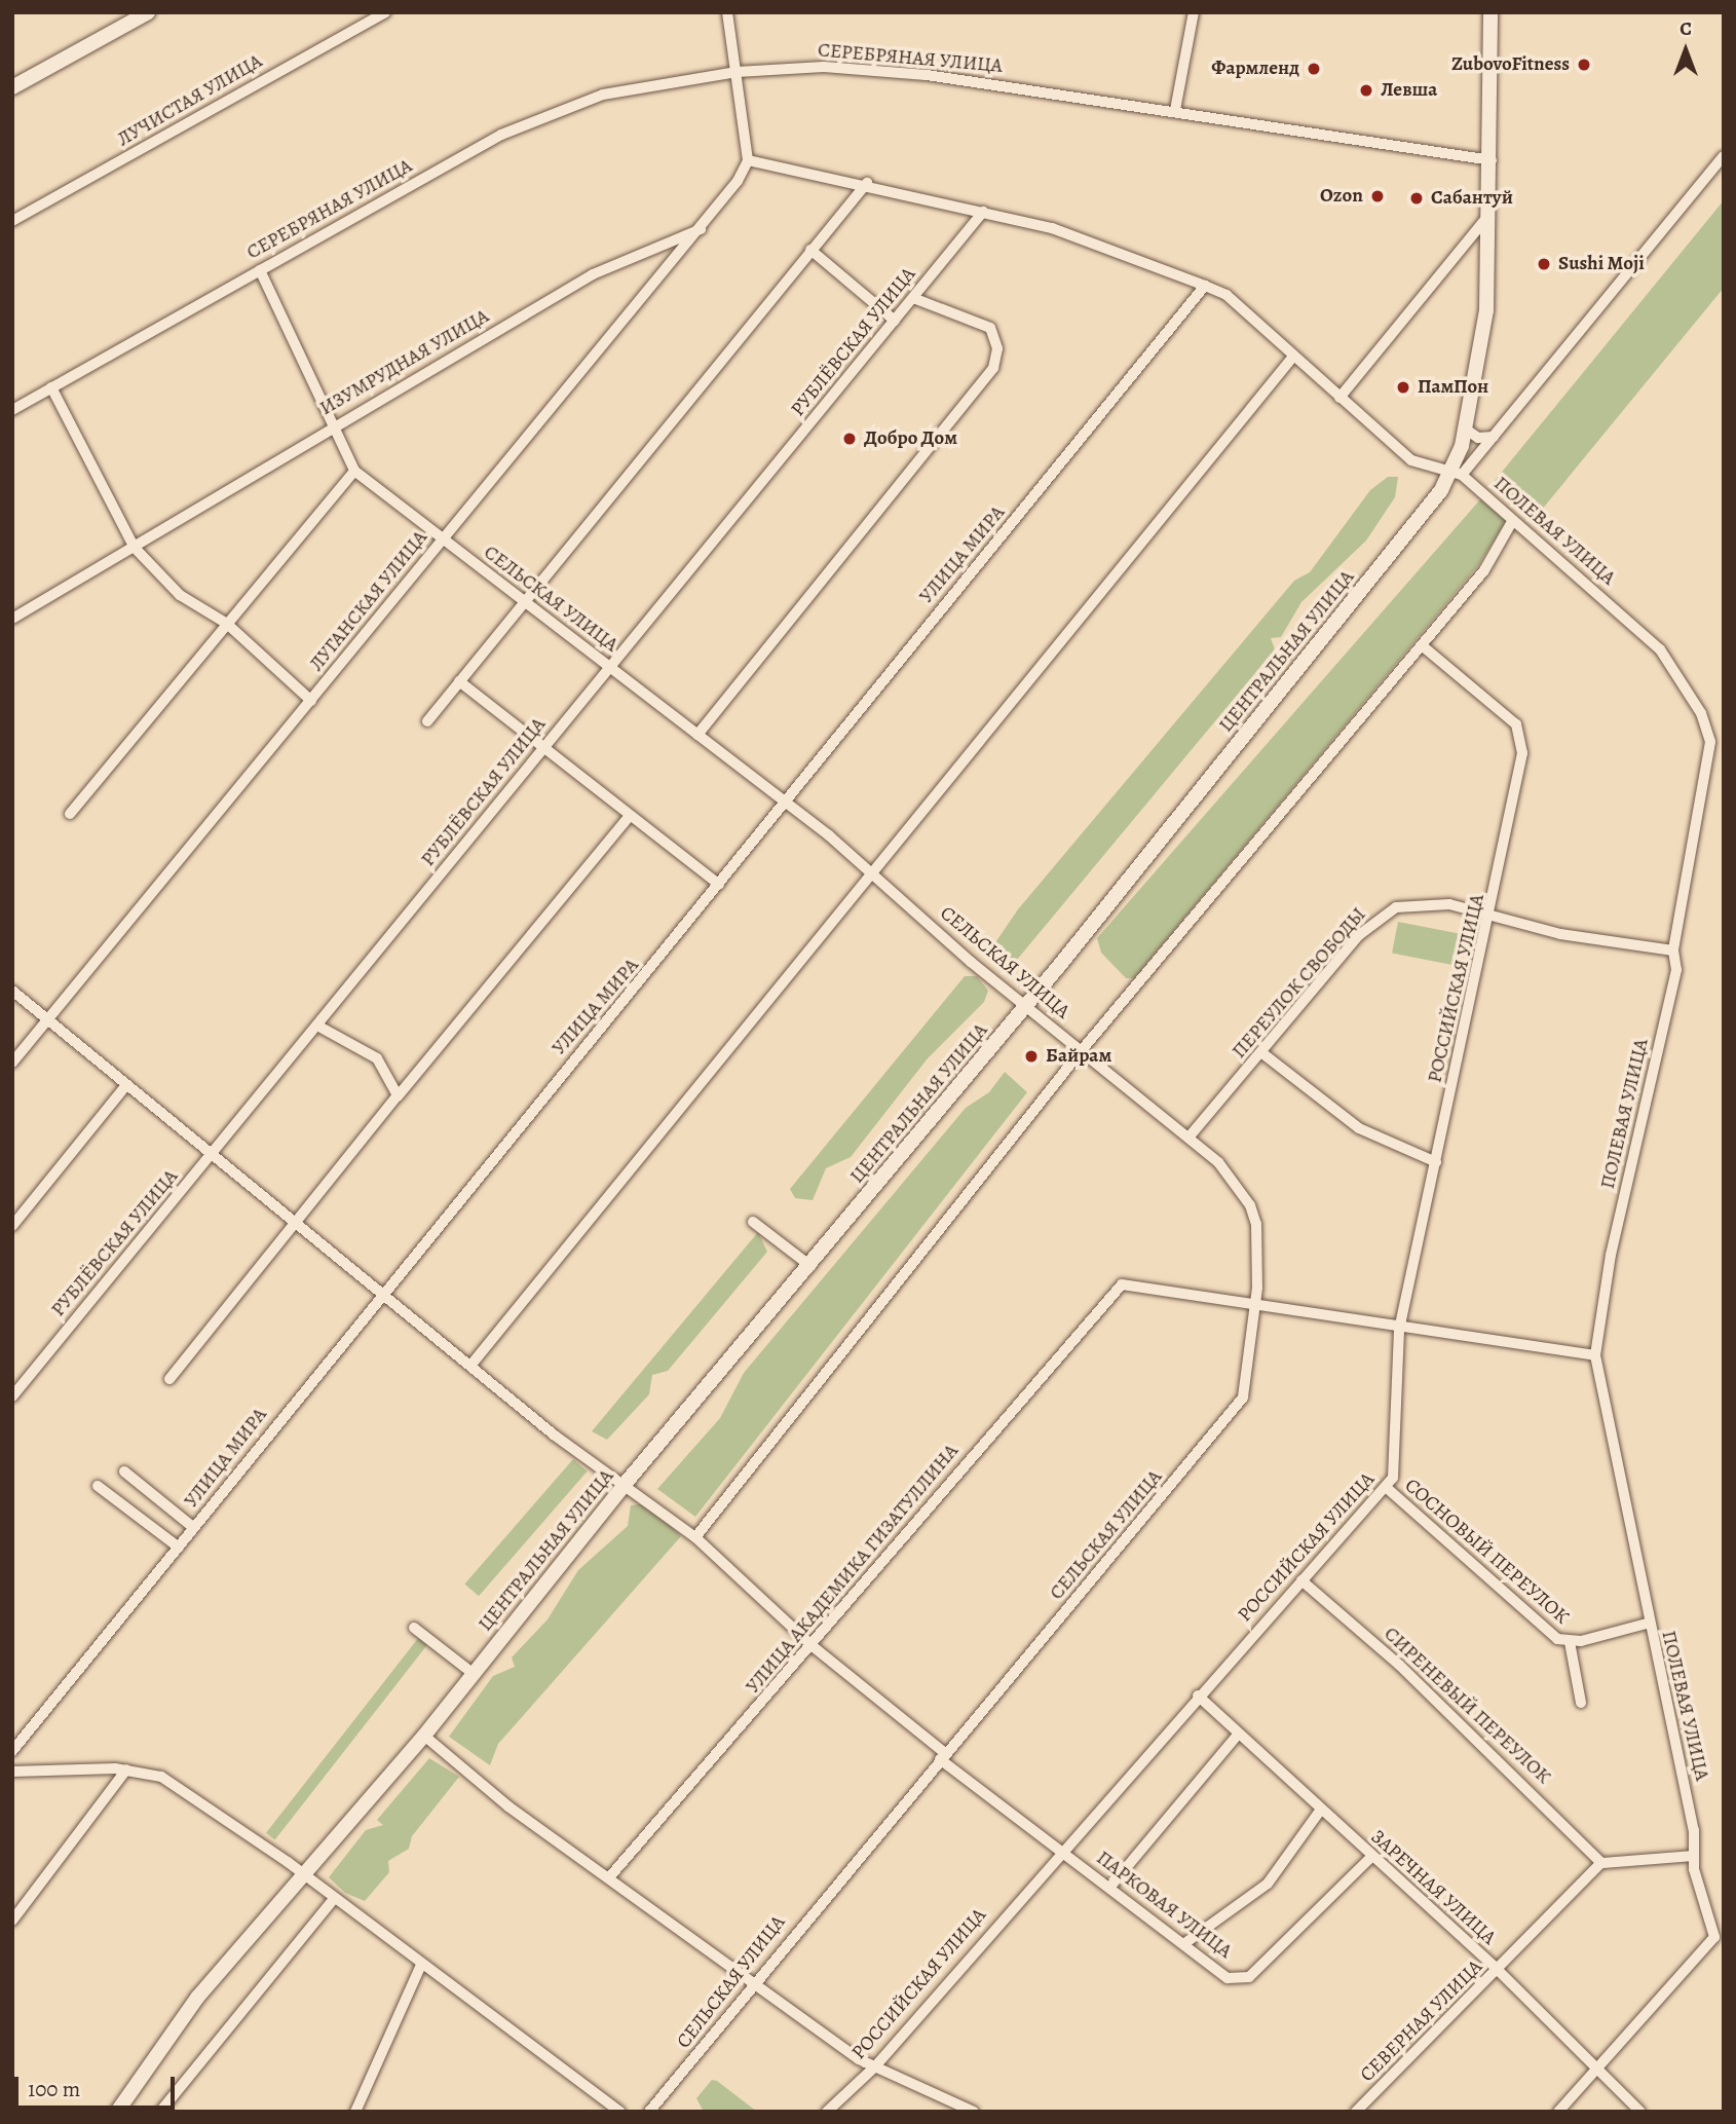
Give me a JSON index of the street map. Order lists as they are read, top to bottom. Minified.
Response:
{"streets":{"street":["СЕРЕБРЯНАЯ УЛИЦА","ЛУЧИСТАЯ УЛИЦА","РУБЛЁВСКАЯ УЛИЦА","ИЗУМРУДНАЯ УЛИЦА","ПОЛЕВАЯ УЛИЦА","УЛИЦА МИРА","СЕЛЬСКАЯ УЛИЦА","ЛУГАНСКАЯ УЛИЦА","ЦЕНТРАЛЬНАЯ УЛИЦА","ПЕРЕУЛОК СВОБОДЫ","РОССИЙСКАЯ УЛИЦА","СОСНОВЫЙ ПЕРЕУЛОК","УЛИЦА АКАДЕМИКА ГИЗАТУЛЛИНА","СИРЕНЕВЫЙ ПЕРЕУЛОК","ЗАРЕЧНАЯ УЛИЦА","ПАРКОВАЯ УЛИЦА","СЕВЕРНАЯ УЛИЦА"]},"crossings":[["СЕРЕБРЯНАЯ УЛИЦА","СЕЛЬСКАЯ УЛИЦА"],["СЕРЕБРЯНАЯ УЛИЦА","ЦЕНТРАЛЬНАЯ УЛИЦА"],["РУБЛЁВСКАЯ УЛИЦА","СЕЛЬСКАЯ УЛИЦА"],["РУБЛЁВСКАЯ УЛИЦА","ПАРКОВАЯ УЛИЦА"],["ИЗУМРУДНАЯ УЛИЦА","СЕЛЬСКАЯ УЛИЦА"],["ИЗУМРУДНАЯ УЛИЦА","ЛУГАНСКАЯ УЛИЦА"],["ПОЛЕВАЯ УЛИЦА","ЦЕНТРАЛЬНАЯ УЛИЦА"],["ПОЛЕВАЯ УЛИЦА","ПЕРЕУЛОК СВОБОДЫ"],["ПОЛЕВАЯ УЛИЦА","СОСНОВЫЙ ПЕРЕУЛОК"],["ПОЛЕВАЯ УЛИЦА","ЗАРЕЧНАЯ УЛИЦА"],["УЛИЦА МИРА","СЕЛЬСКАЯ УЛИЦА"],["УЛИЦА МИРА","ПАРКОВАЯ УЛИЦА"],["СЕЛЬСКАЯ УЛИЦА","ЛУГАНСКАЯ УЛИЦА"],["СЕЛЬСКАЯ УЛИЦА","ЦЕНТРАЛЬНАЯ УЛИЦА"],["СЕЛЬСКАЯ УЛИЦА","ПЕРЕУЛОК СВОБОДЫ"],["СЕЛЬСКАЯ УЛИЦА","УЛИЦА АКАДЕМИКА ГИЗАТУЛЛИНА"],["СЕЛЬСКАЯ УЛИЦА","ПАРКОВАЯ УЛИЦА"],["ЛУГАНСКАЯ УЛИЦА","ПАРКОВАЯ УЛИЦА"],["ЦЕНТРАЛЬНАЯ УЛИЦА","ПАРКОВАЯ УЛИЦА"],["ПЕРЕУЛОК СВОБОДЫ","РОССИЙСКАЯ УЛИЦА"],["РОССИЙСКАЯ УЛИЦА","СОСНОВЫЙ ПЕРЕУЛОК"],["РОССИЙСКАЯ УЛИЦА","СИРЕНЕВЫЙ ПЕРЕУЛОК"],["РОССИЙСКАЯ УЛИЦА","ЗАРЕЧНАЯ УЛИЦА"],["РОССИЙСКАЯ УЛИЦА","ПАРКОВАЯ УЛИЦА"],["УЛИЦА АКАДЕМИКА ГИЗАТУЛЛИНА","ПАРКОВАЯ УЛИЦА"],["СИРЕНЕВЫЙ ПЕРЕУЛОК","СЕВЕРНАЯ УЛИЦА"],["ЗАРЕЧНАЯ УЛИЦА","ПАРКОВАЯ УЛИЦА"],["ЗАРЕЧНАЯ УЛИЦА","СЕВЕРНАЯ УЛИЦА"]],"places":["ZubovoFitness","Фармленд","Левша","Ozon","Сабантуй","Sushi Moji","ПамПон","Добро Дом","Байрам"],"scale_bar":"100 m","north":"top"}
